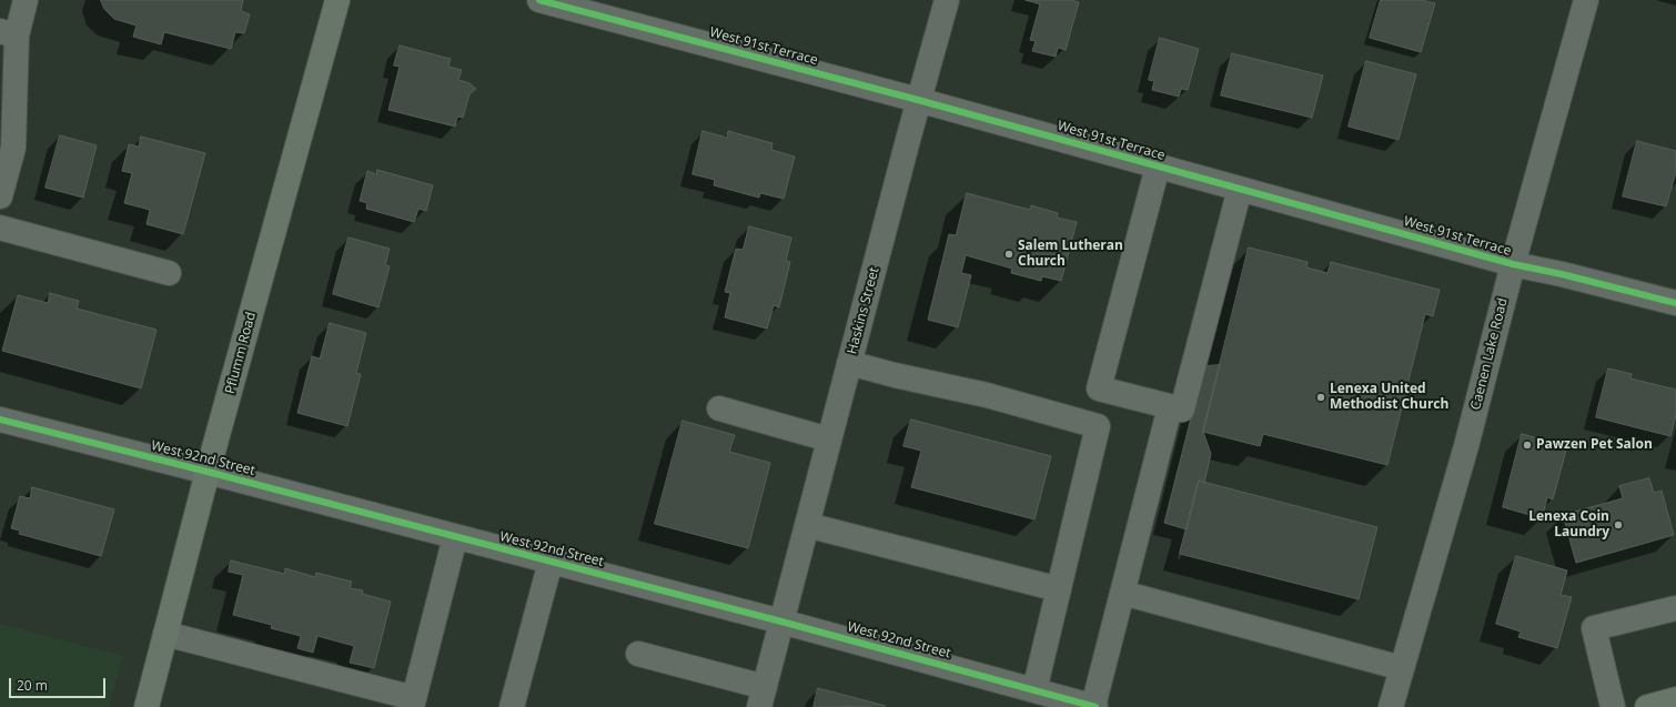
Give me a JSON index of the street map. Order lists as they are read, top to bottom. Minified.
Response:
{"streets":{"main road":["Pflumm Road"],"street":["West 91st Terrace","Haskins Street","Caenen Lake Road","West 92nd Street"]},"crossings":[["West 91st Terrace","Haskins Street"],["West 91st Terrace","Caenen Lake Road"],["Haskins Street","West 92nd Street"],["Pflumm Road","West 92nd Street"]],"places":["Salem Lutheran Church","Lenexa United Methodist Church","Pawzen Pet Salon","Lenexa Coin Laundry"],"scale_bar":"20 m"}
